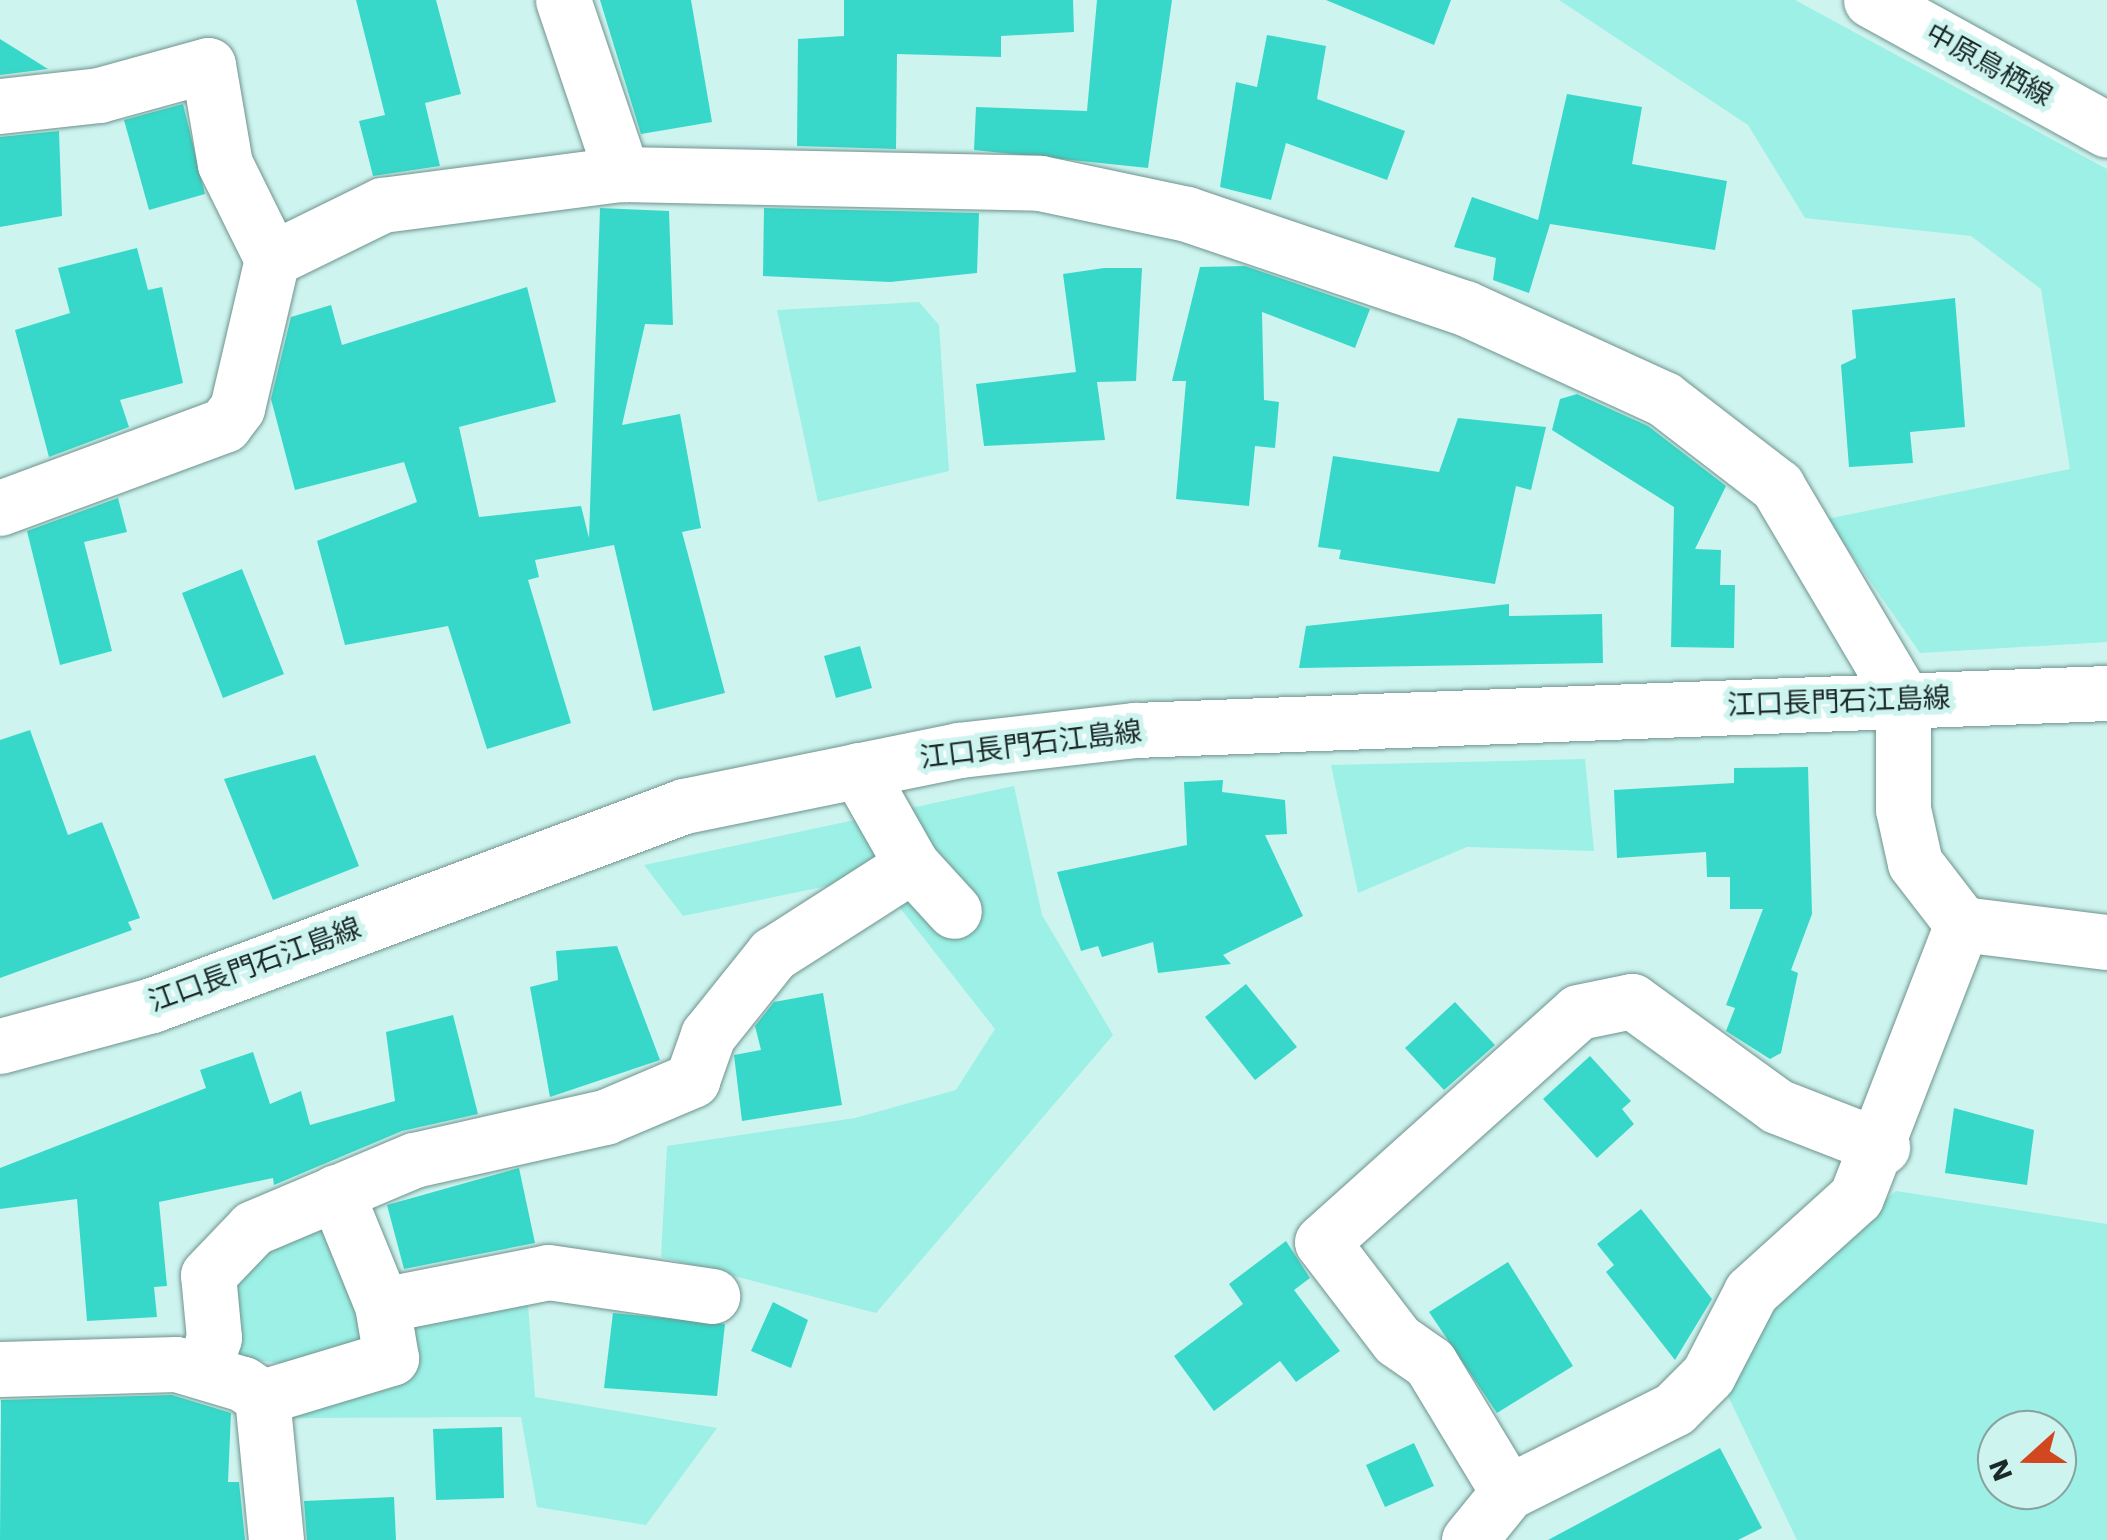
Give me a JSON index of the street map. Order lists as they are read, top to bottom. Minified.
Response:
{"streets":{"street":["中原鳥栖線","江口長門石江島線"]},"north":"left"}
